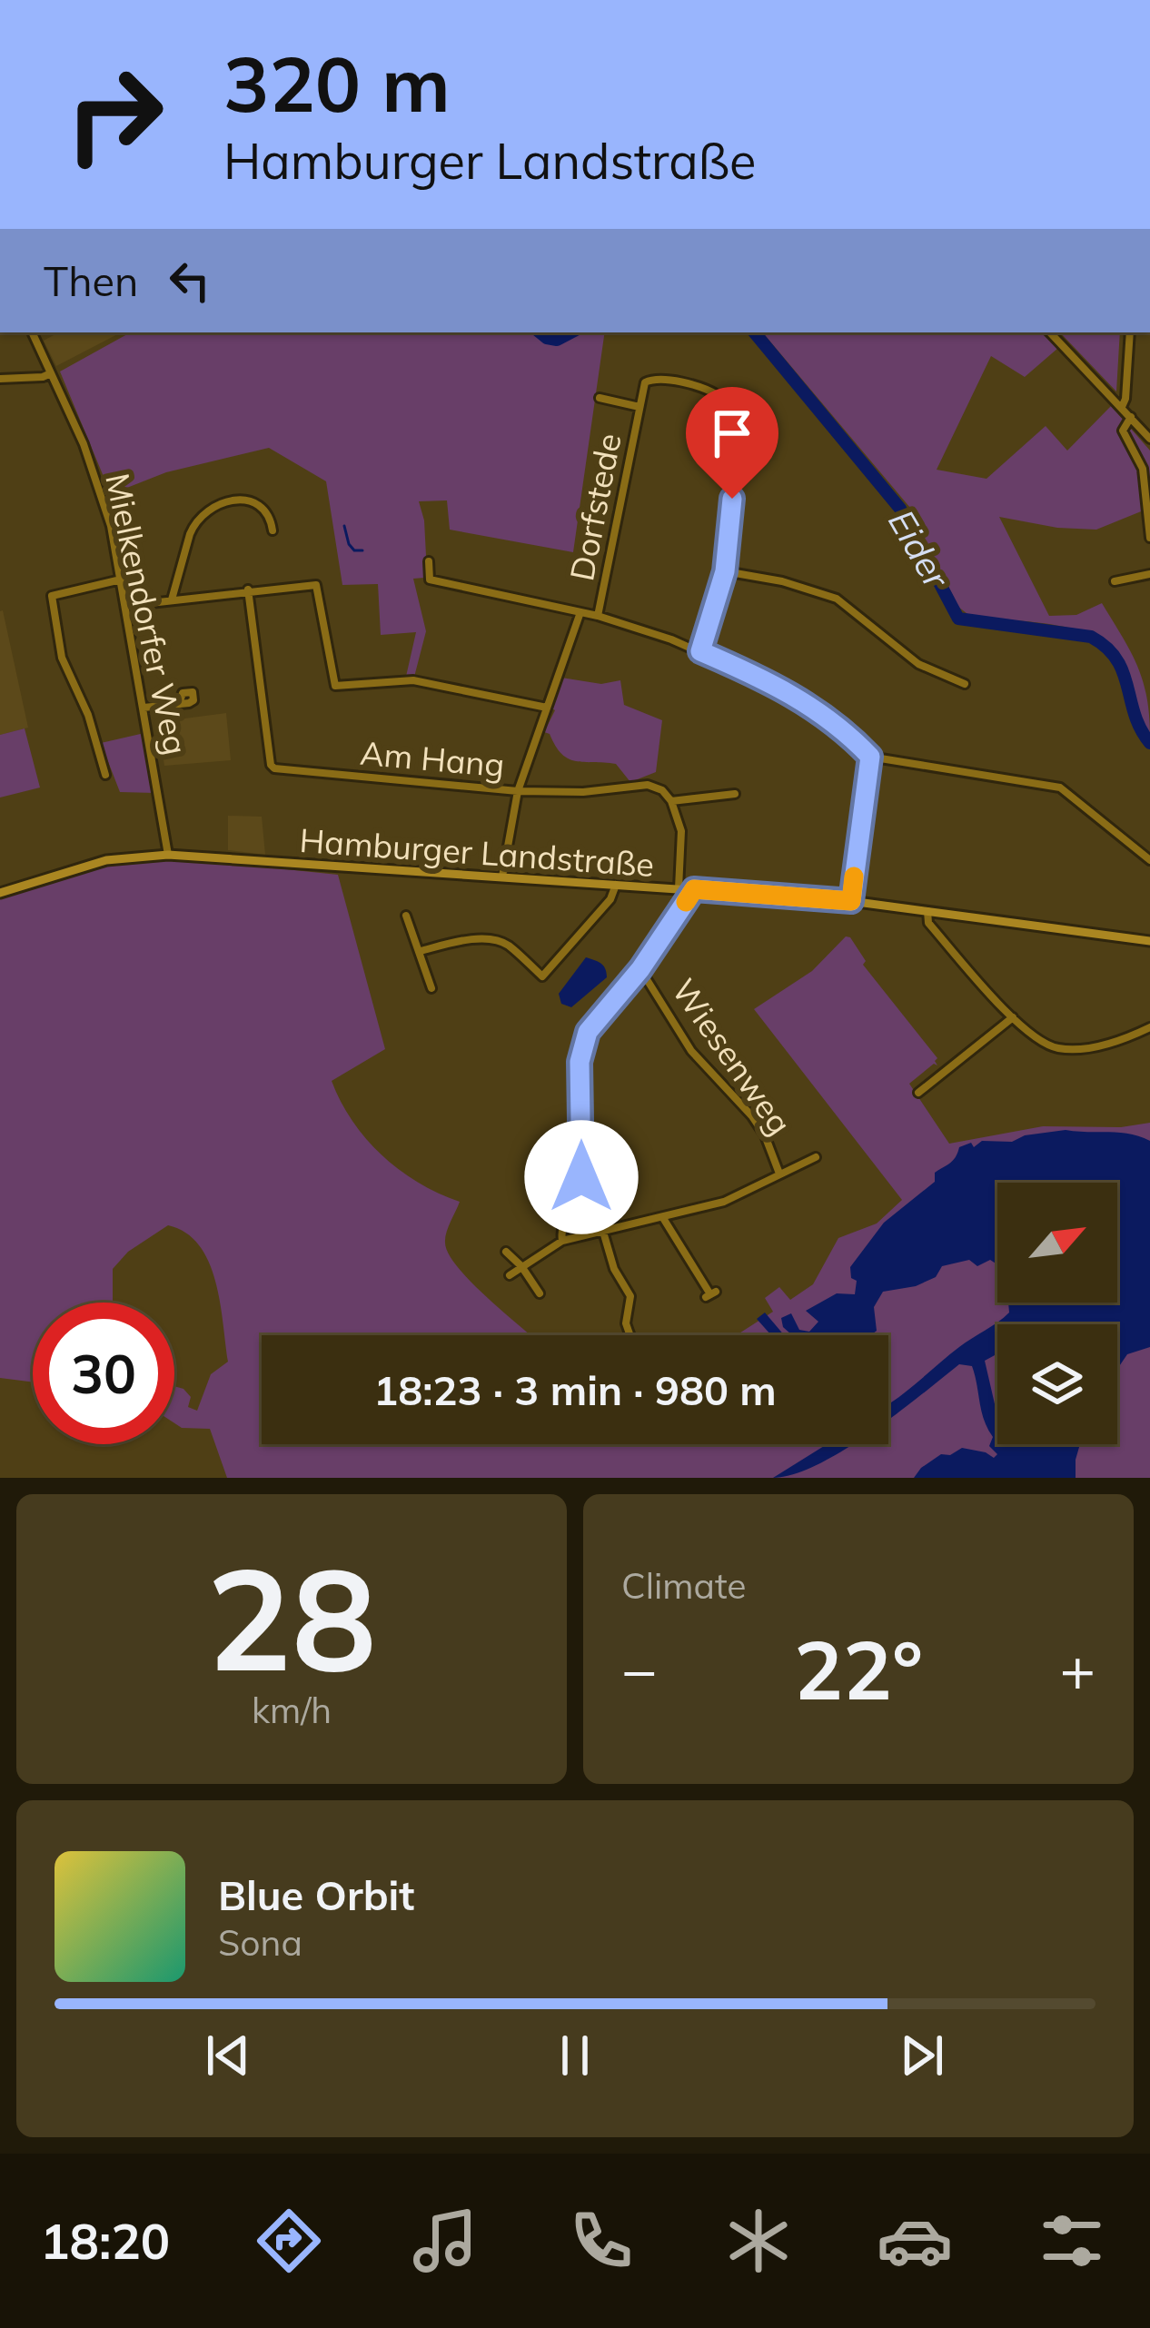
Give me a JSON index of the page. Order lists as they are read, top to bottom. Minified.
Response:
{"streets":{"main road":["Hamburger Landstraße"],"street":["Dorfstede","Mielkendorfer Weg","Am Hang","Wiesenweg"]},"crossings":[["Mielkendorfer Weg","Hamburger Landstraße"]],"water":["Eider"],"north":"top right","page":{"turn":["320 m","Hamburger Landstraße"],"then":"Then","limit":"30","trip":"18:23 · 3 min · 980 m","tile":[["28","km/h"],"Climate"],"heat":["−","22°","+"],"song":["Blue Orbit","Sona"],"tabs":"18:20"}}
